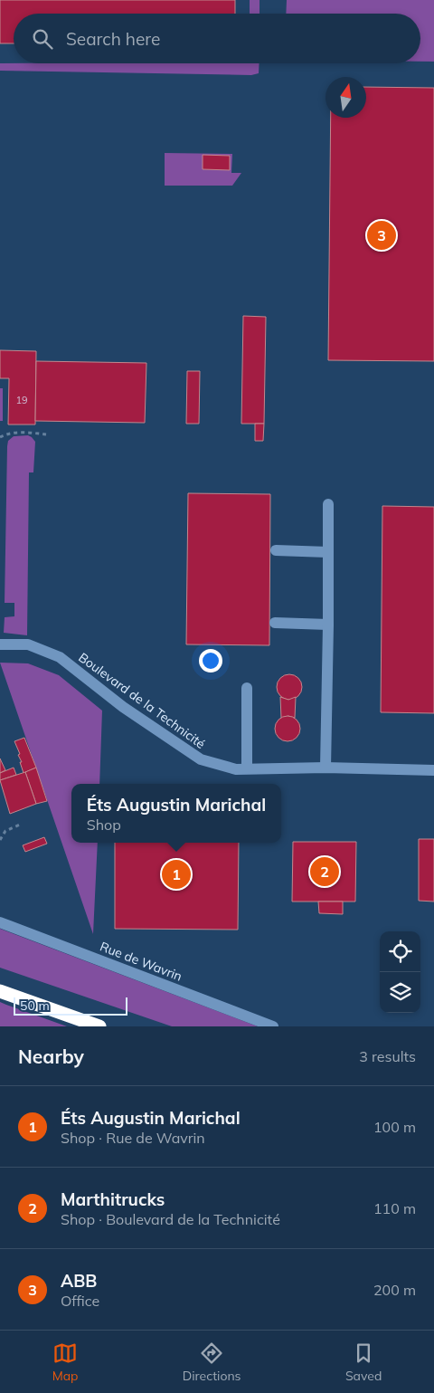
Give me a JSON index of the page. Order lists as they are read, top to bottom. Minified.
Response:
{"streets":{"street":["Boulevard de la Technicité","Rue de Wavrin"]},"house_numbers":["19"],"scale_bar":"50 m","north":"top","page":{"search":"Search here","pins":["3","2","1"],"popup":["Éts Augustin Marichal","Shop"],"scale":"50 m","heading":["Nearby","3 results"],"list":[{"mark":"1","name":"Éts Augustin Marichal","note":"Shop · Rue de Wavrin","value":"100 m"},{"mark":"2","name":"Marthitrucks","note":"Shop · Boulevard de la Technicité","value":"110 m"},{"mark":"3","name":"ABB","note":"Office","value":"200 m"}],"nav":["Map","Directions","Saved"]}}
